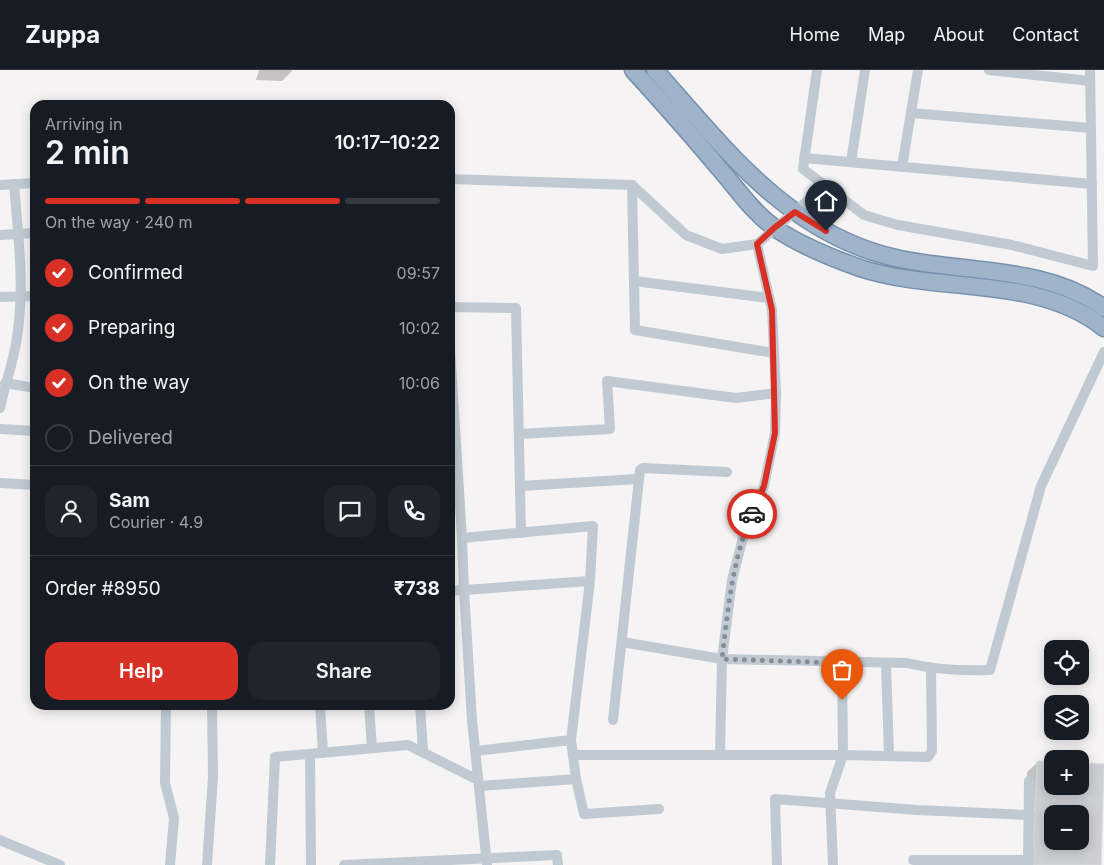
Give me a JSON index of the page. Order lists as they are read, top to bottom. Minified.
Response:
{"page":{"header":"Zuppa","nav":["Home","Map","About","Contact"],"heading":["2 min","Arriving in","10:17–10:22"],"panel":["Sam","Courier · 4.9","Order #8950","₹738"],"bar":"On the way · 240 m","list":[["Confirmed","09:57"],["Preparing","10:02"],["On the way","10:06"],"Delivered"],"buttons":["Help","Share"],"map_buttons":["+","−"]}}
